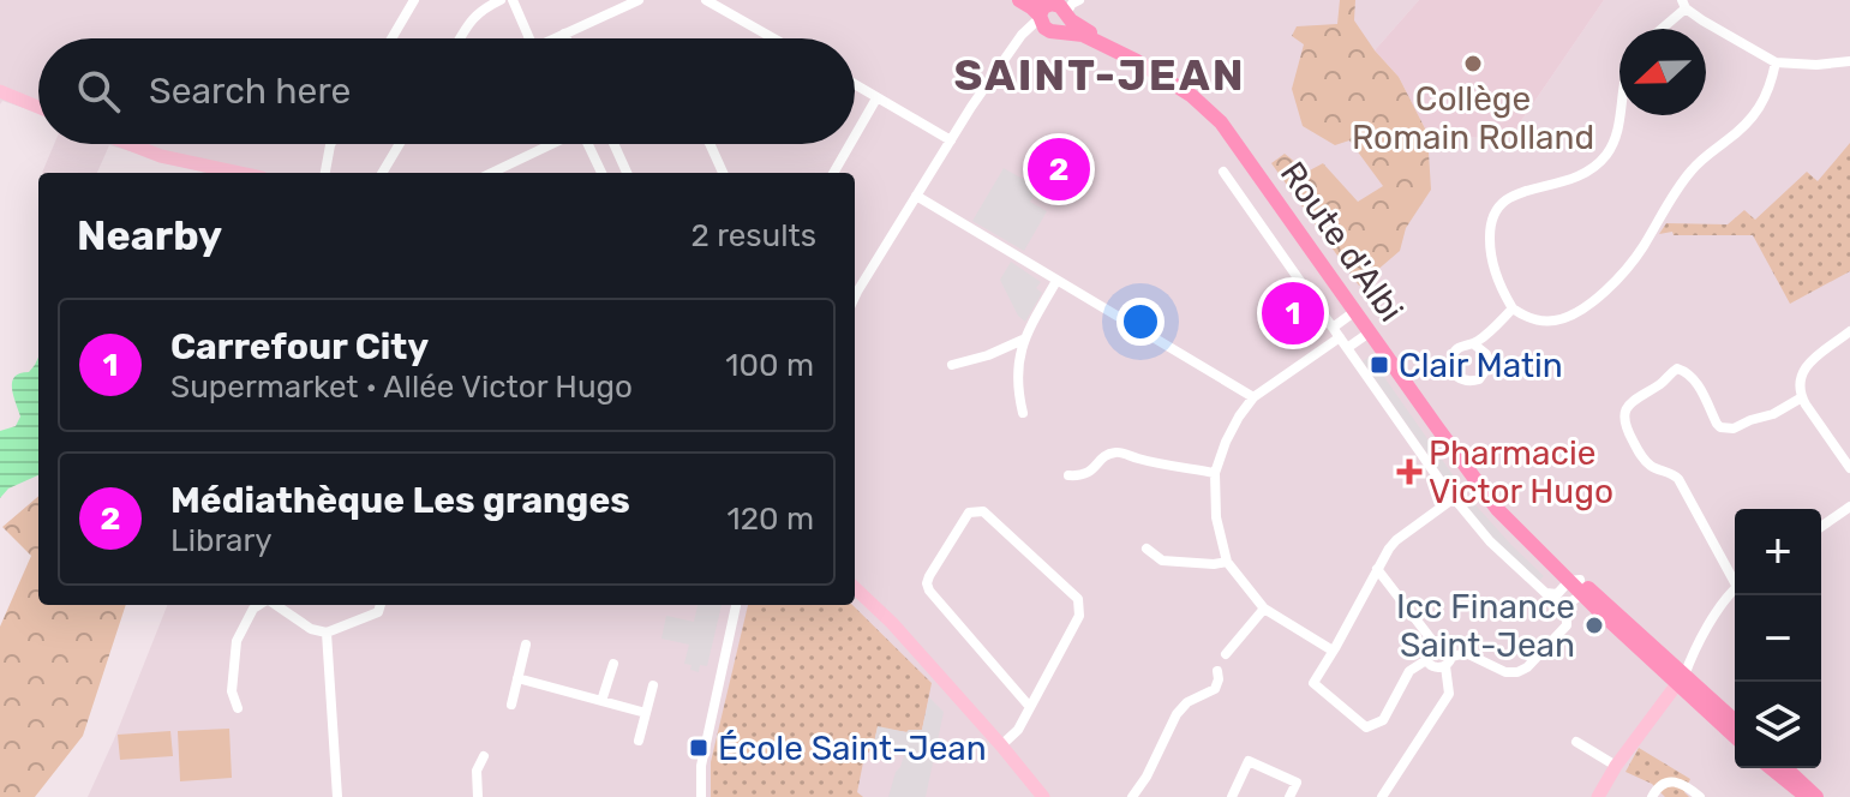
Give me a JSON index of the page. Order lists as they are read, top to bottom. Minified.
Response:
{"streets":{"main road":["Route d'Albi"]},"districts":["SAINT-JEAN"],"places":{"other":["Collège Romain Rolland","Icc Finance Saint-Jean"],"transit":["Clair Matin","École Saint-Jean"],"health":["Pharmacie Victor Hugo"]},"north":"left","page":{"search":"Search here","pins":["2","1"],"heading":["Nearby","2 results"],"list":[{"mark":"1","name":"Carrefour City","note":"Supermarket · Allée Victor Hugo","value":"100 m"},{"mark":"2","name":"Médiathèque Les granges","note":"Library","value":"120 m"}],"map_buttons":["+","−"]}}
